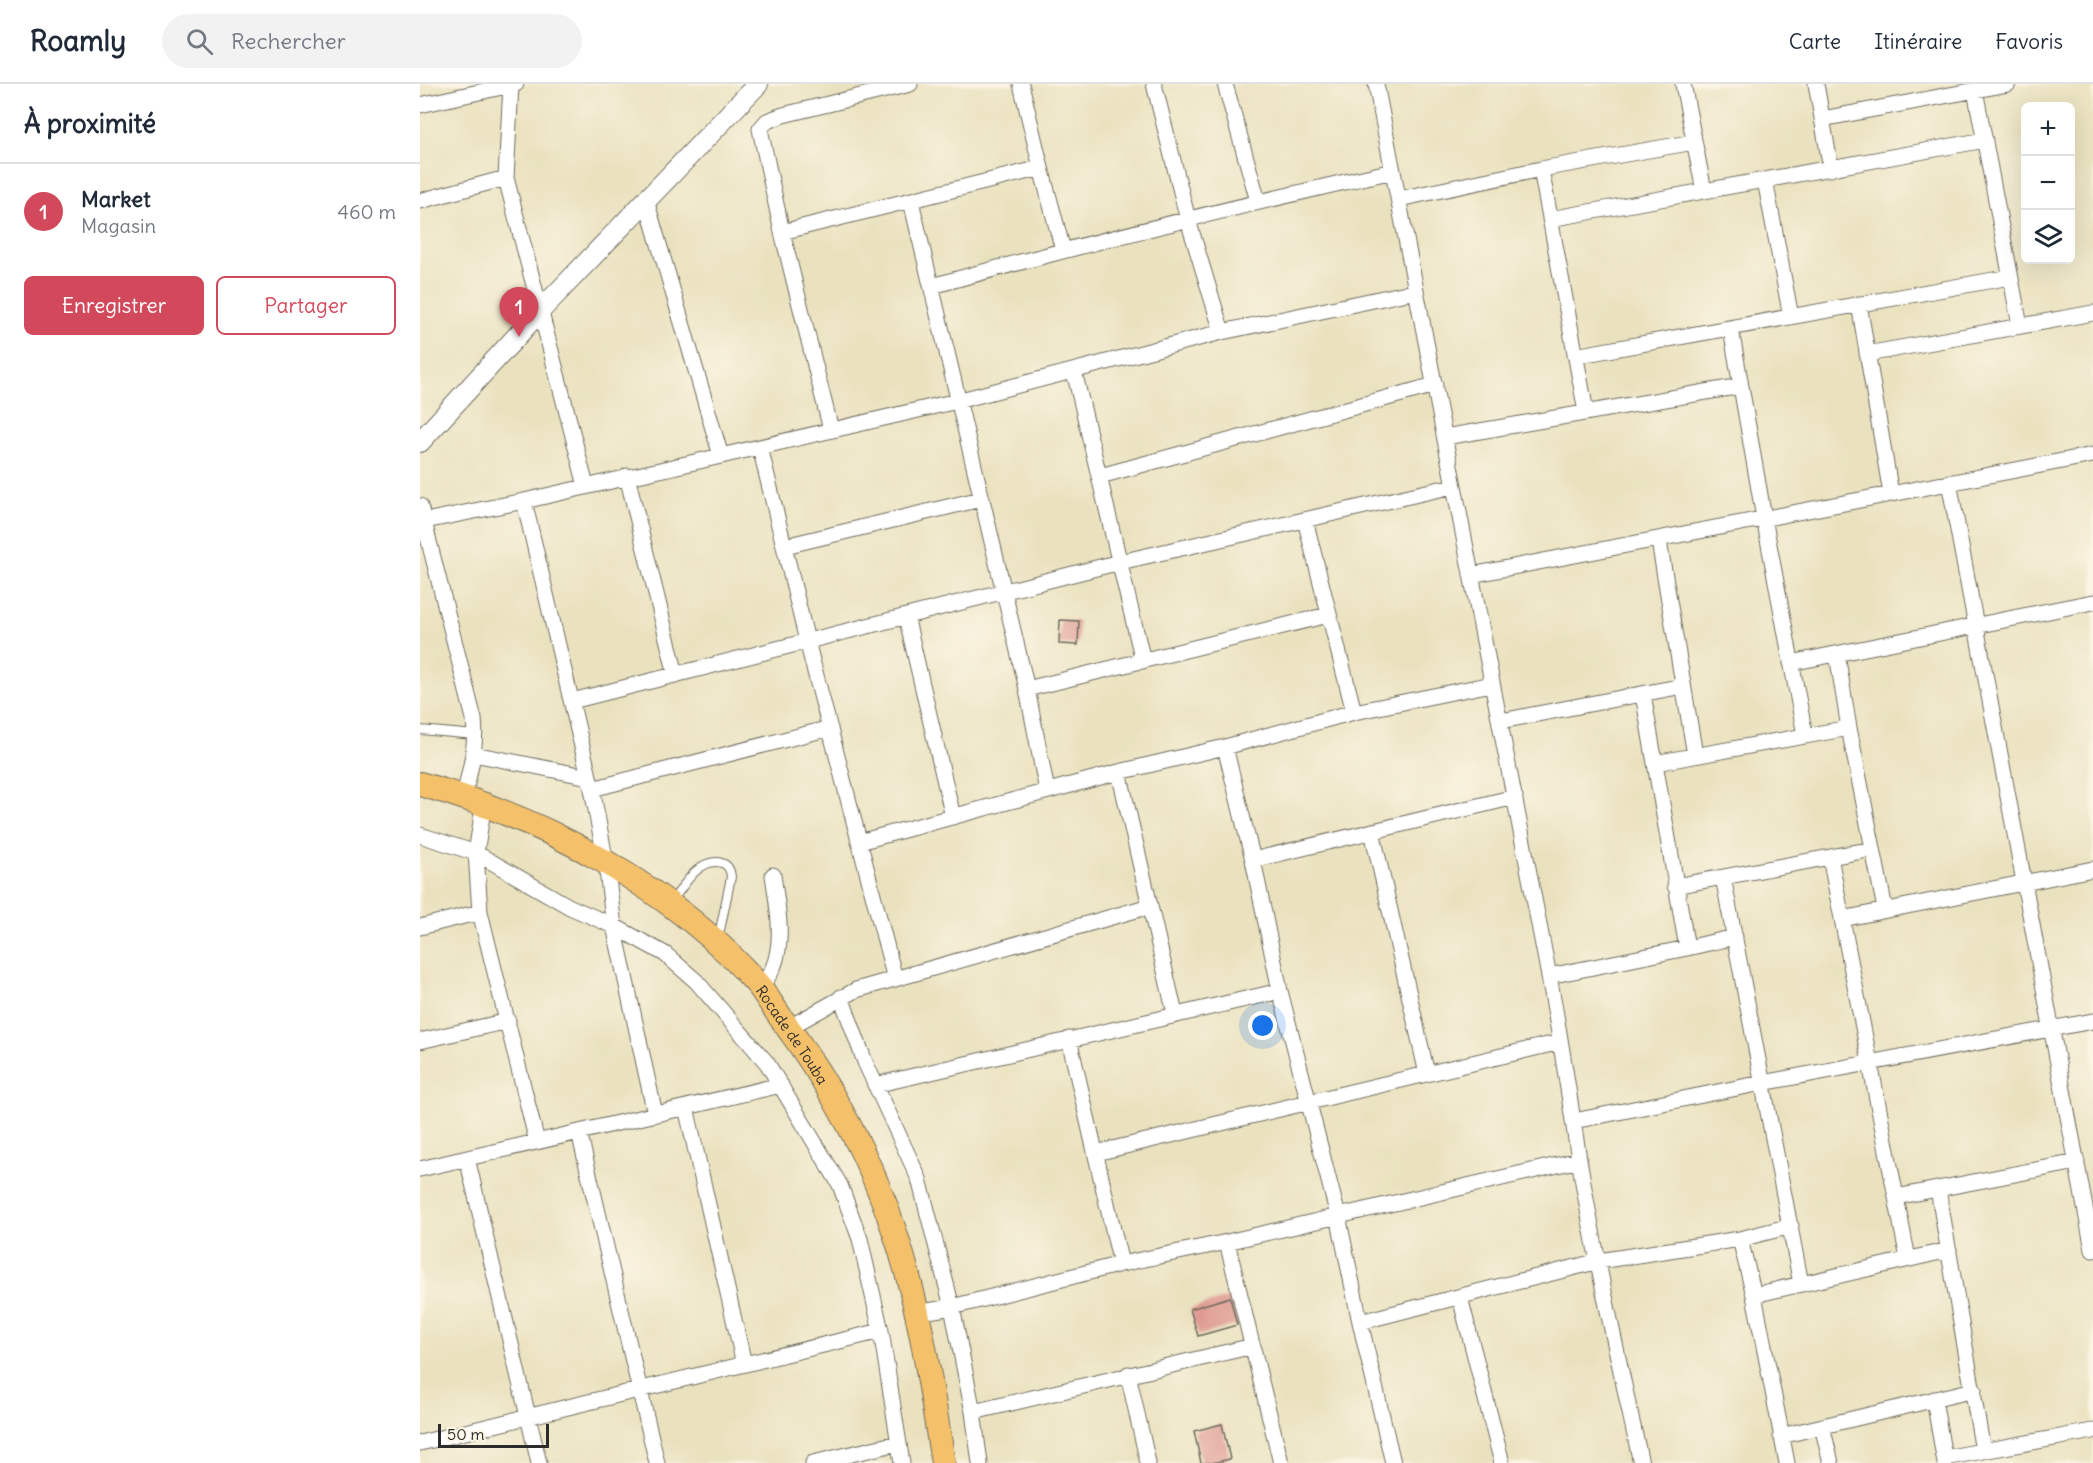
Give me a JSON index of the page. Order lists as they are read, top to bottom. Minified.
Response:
{"streets":{"main road":["Rocade de Touba"]},"scale_bar":"50 m","page":{"header":"Roamly","search":"Rechercher","nav":["Carte","Itinéraire","Favoris"],"heading":"À proximité","map_buttons":["+","−"],"list":[{"mark":"1","name":"Market","note":"Magasin","value":"460 m"}],"buttons":["Enregistrer","Partager"],"pins":"1","scale":"50 m"}}
